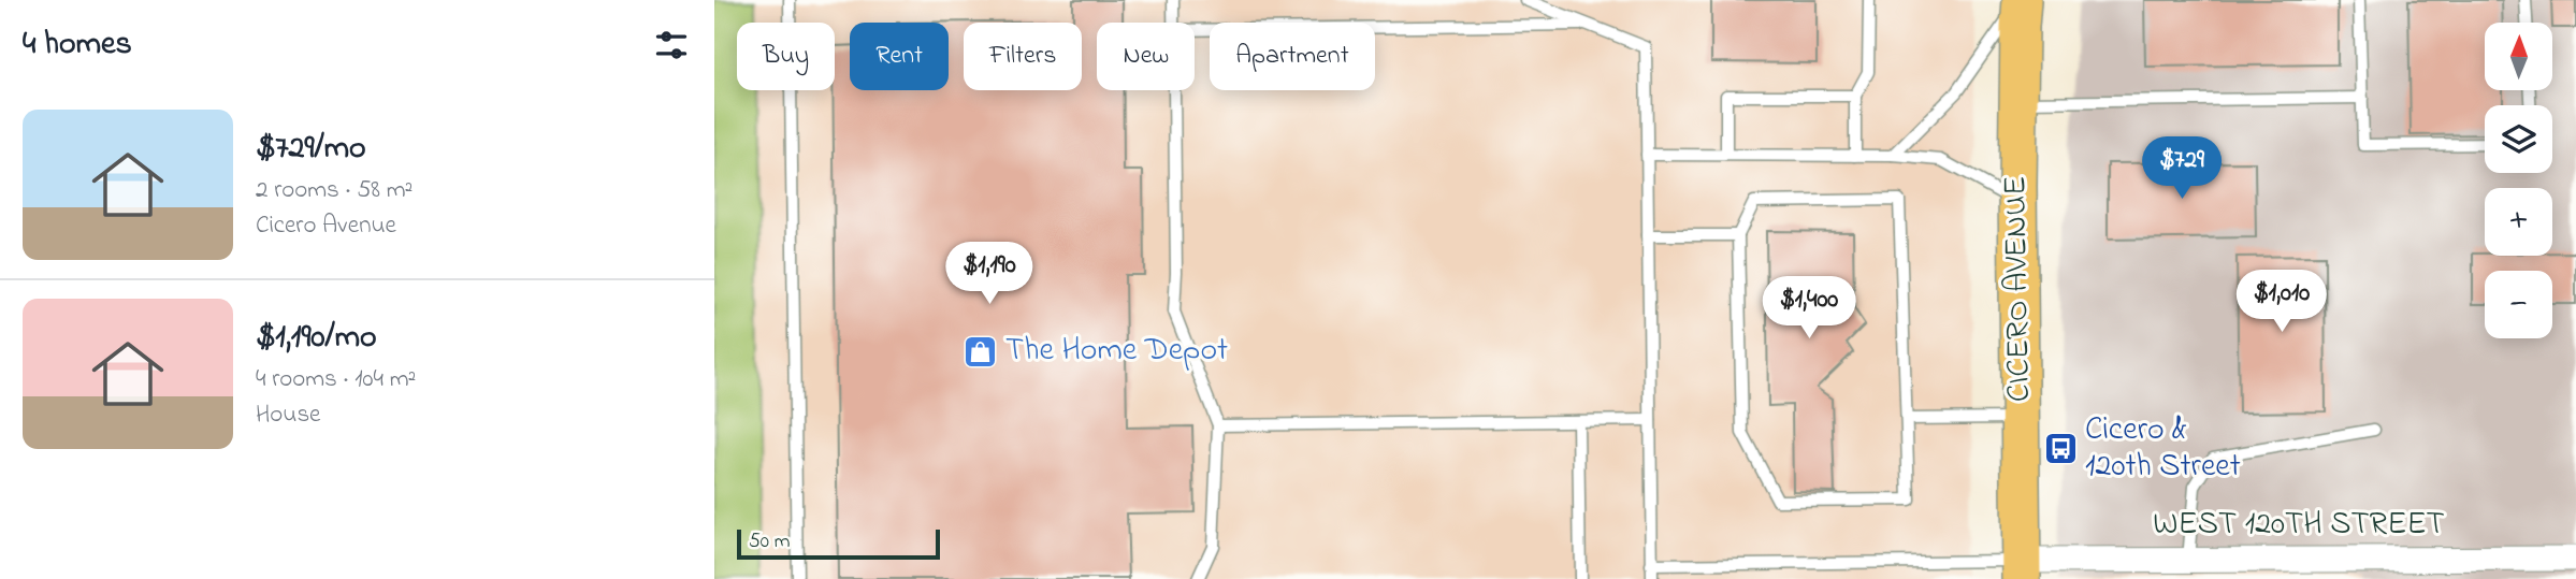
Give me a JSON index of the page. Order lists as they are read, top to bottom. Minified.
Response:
{"streets":{"main road":["CICERO AVENUE"],"street":["WEST 120TH STREET"]},"crossings":[["CICERO AVENUE","WEST 120TH STREET"]],"places":{"shop":["The Home Depot"],"bus stop":["Cicero & 120th Street"]},"scale_bar":"50 m","north":"top","page":{"heading":"4 homes","map_buttons":["+","−"],"chip":["Buy","Rent","Filters","New","Apartment"],"list":[{"name":"$729/mo","note":"2 rooms · 58 m² · Cicero Avenue"},{"name":"$1,190/mo","note":"4 rooms · 104 m² · House"}],"price":["$729","$1,190","$1,010","$1,400"],"scale":"50 m"}}
